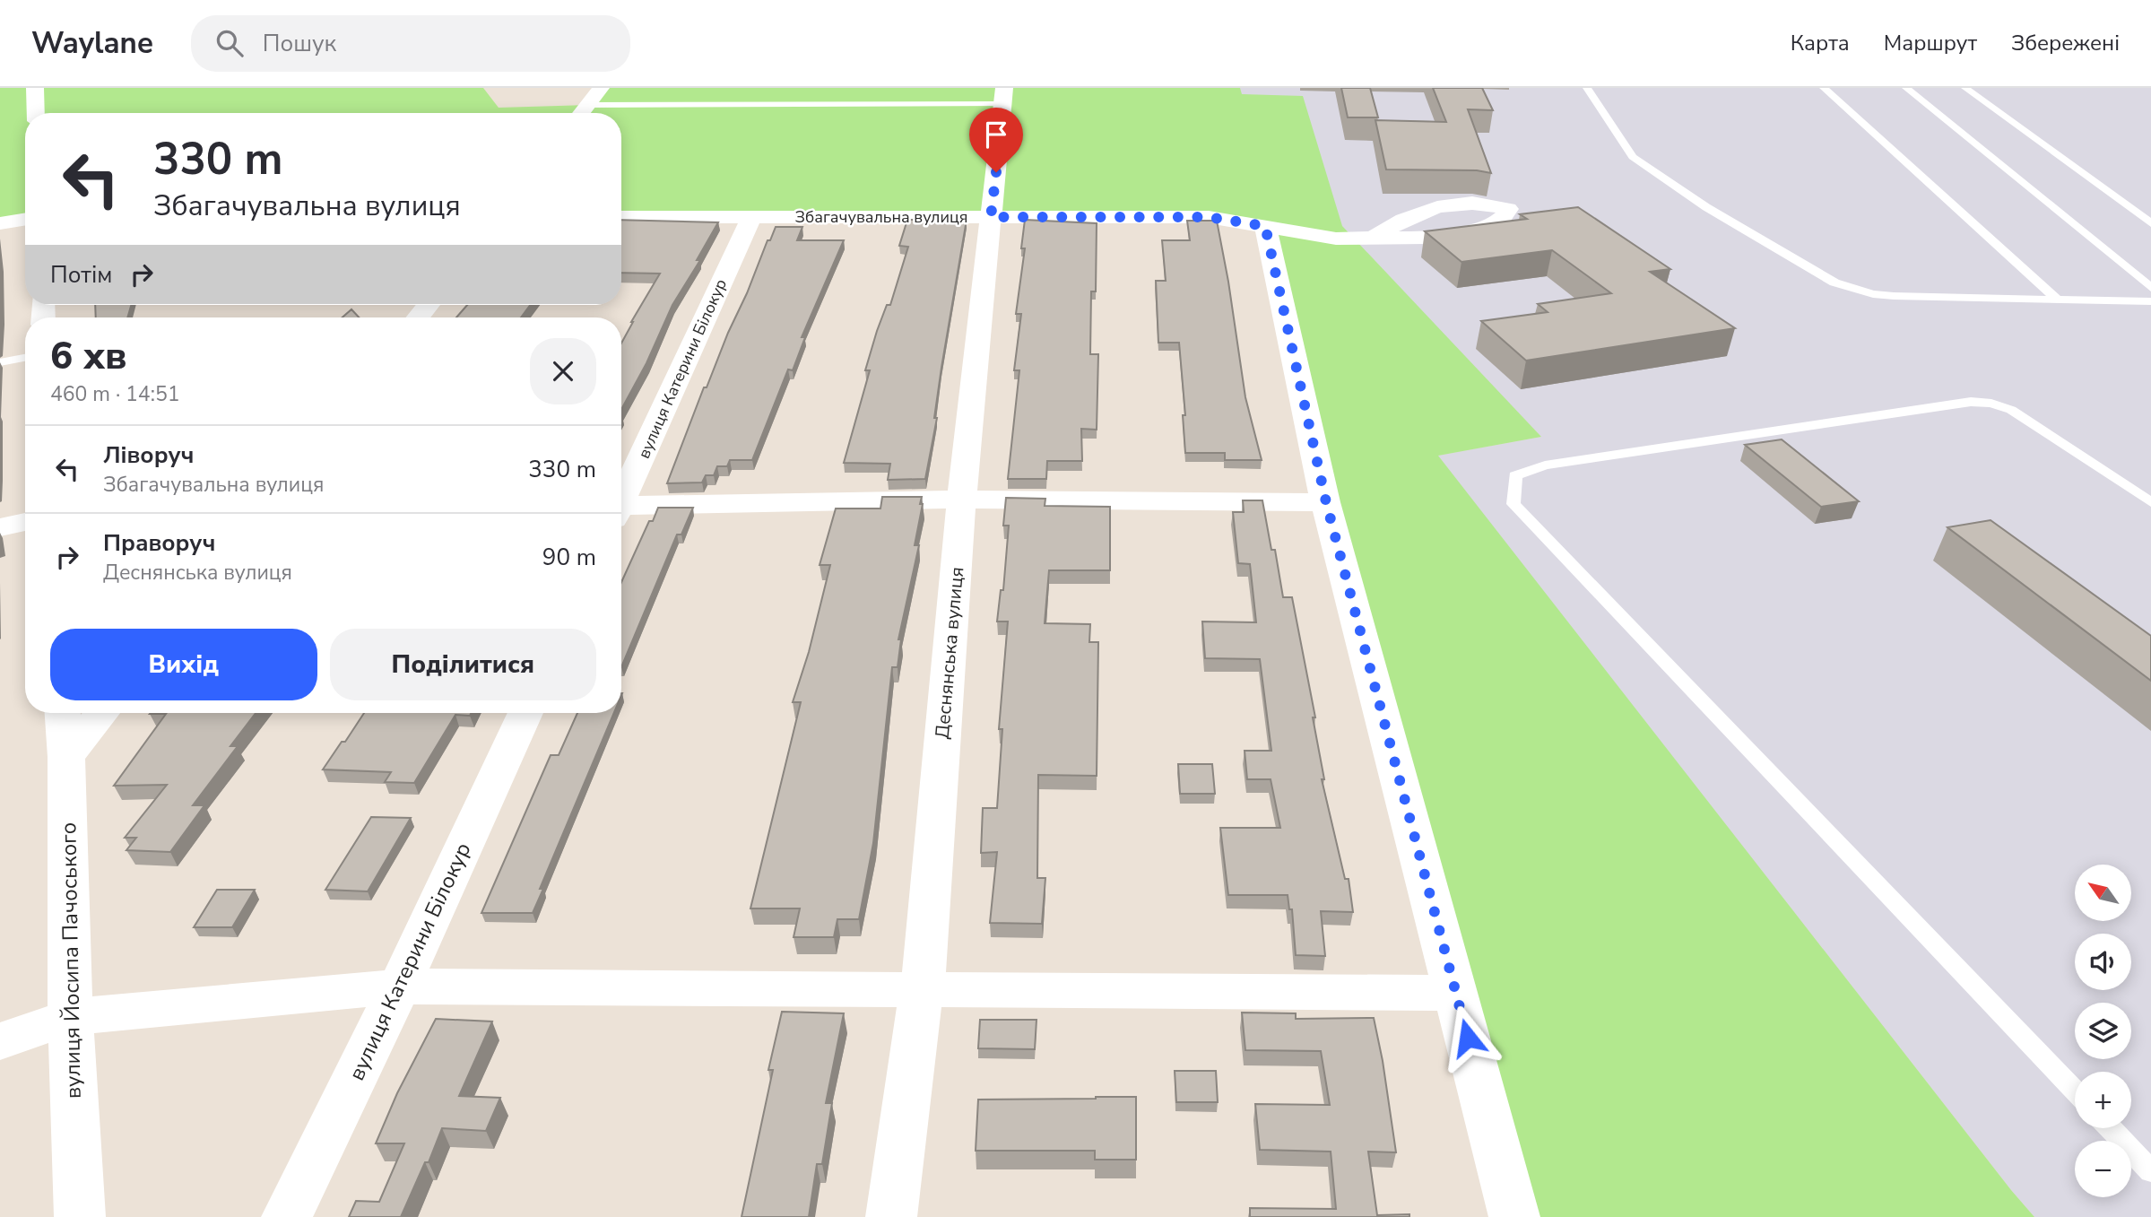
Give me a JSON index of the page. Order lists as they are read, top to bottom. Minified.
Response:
{"streets":{"street":["Збагачувальна вулиця","вулиця Катерини Білокур","Деснянська вулиця","вулиця Йосипа Пачоського"]},"crossings":[["Збагачувальна вулиця","вулиця Катерини Білокур"],["Збагачувальна вулиця","Деснянська вулиця"]],"north":"top left","page":{"header":"Waylane","search":"Пошук","nav":["Карта","Маршрут","Збережені"],"turn":["330 m","Збагачувальна вулиця"],"then":"Потім","heading":["6 хв","460 m · 14:51"],"list":[{"name":"Ліворуч","note":"Збагачувальна вулиця","value":"330 m"},{"name":"Праворуч","note":"Деснянська вулиця","value":"90 m"}],"buttons":["Вихід","Поділитися"],"map_buttons":["+","−"]}}
